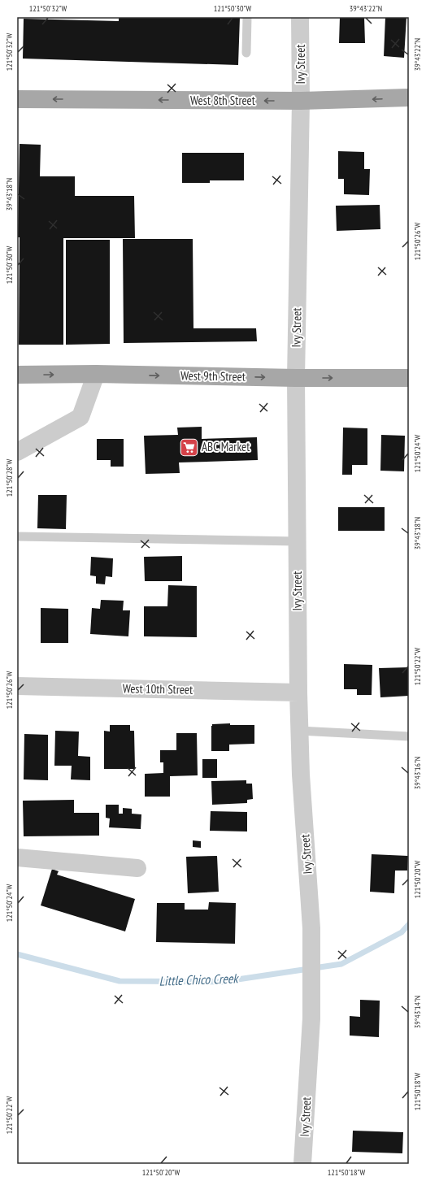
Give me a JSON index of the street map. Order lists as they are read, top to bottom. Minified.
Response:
{"streets":{"main road":["West 8th Street","West 9th Street"],"street":["Ivy Street","West 10th Street"]},"crossings":[["Ivy Street","West 8th Street"],["Ivy Street","West 9th Street"],["Ivy Street","West 10th Street"]],"one_way":["West 8th Street","West 9th Street"],"water":["Little Chico Creek"],"places":{"supermarket":["ABC Market"]},"coordinates":["121°50'32\"W","121°50'30\"W","39°43'22\"N","39°43'18\"N","121°50'26\"W","121°50'24\"W","121°50'28\"W","121°50'22\"W","39°43'16\"N","121°50'20\"W","39°43'14\"N","121°50'18\"W"]}
